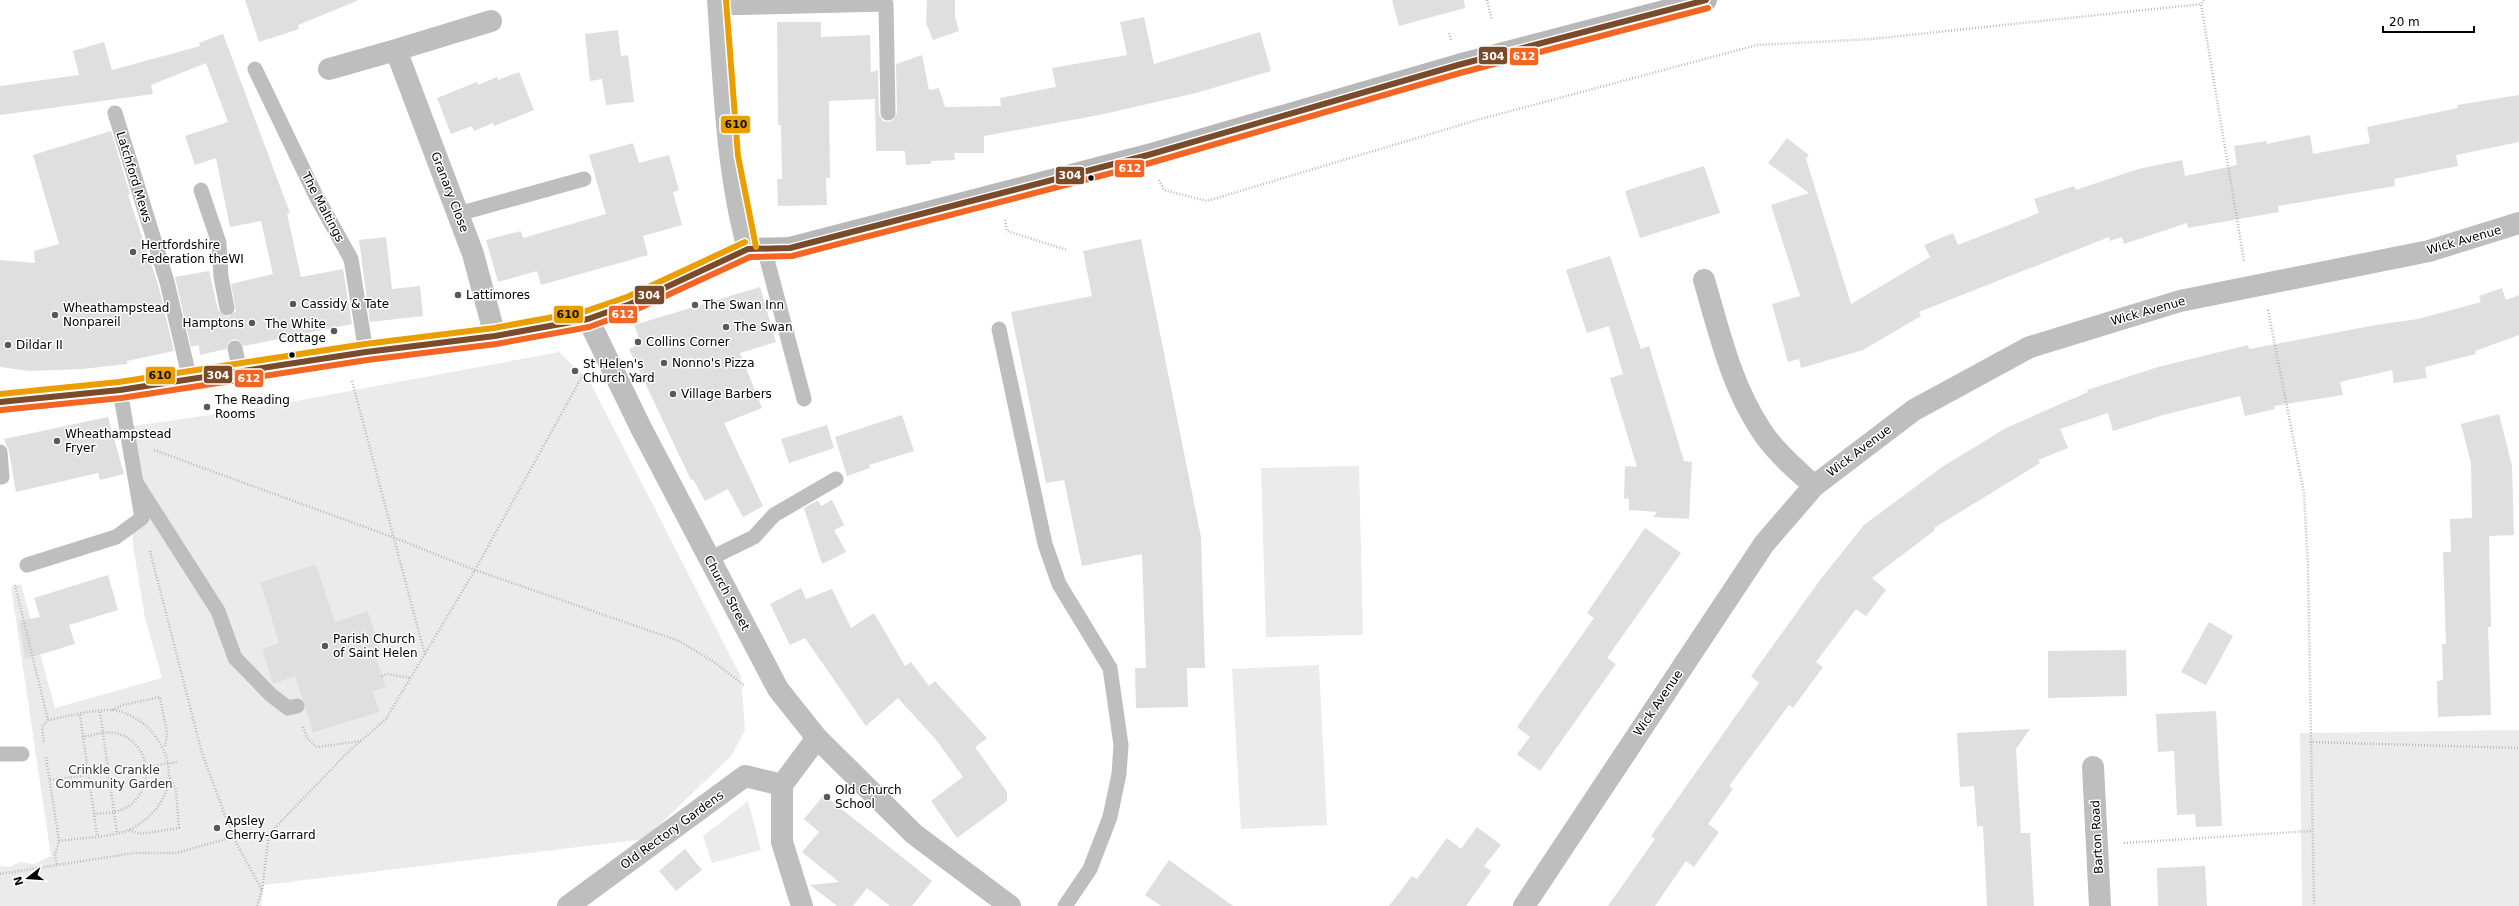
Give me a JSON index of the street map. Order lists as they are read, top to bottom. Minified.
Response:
{"streets":{"street":["Granary Close","Wick Avenue","Church Street","Old Rectory Gardens","Barton Road"],"lane":["Latchford Mews","The Maltings"]},"parks":["Crinkle Crankle Community Garden"],"places":["Hertfordshire Federation theWI","Lattimores","Cassidy & Tate","The Swan Inn","Wheathampstead Nonpareil","Hamptons","The Swan","The White Cottage","Collins Corner","Dildar II","Nonno's Pizza","St Helen's Church Yard","Village Barbers","The Reading Rooms","Wheathampstead Fryer","Parish Church of Saint Helen","Old Church School","Apsley Cherry-Garrard"],"lines":["transit line 304","transit line 610","transit line 612"],"scale_bar":"20 m","north":"left"}
